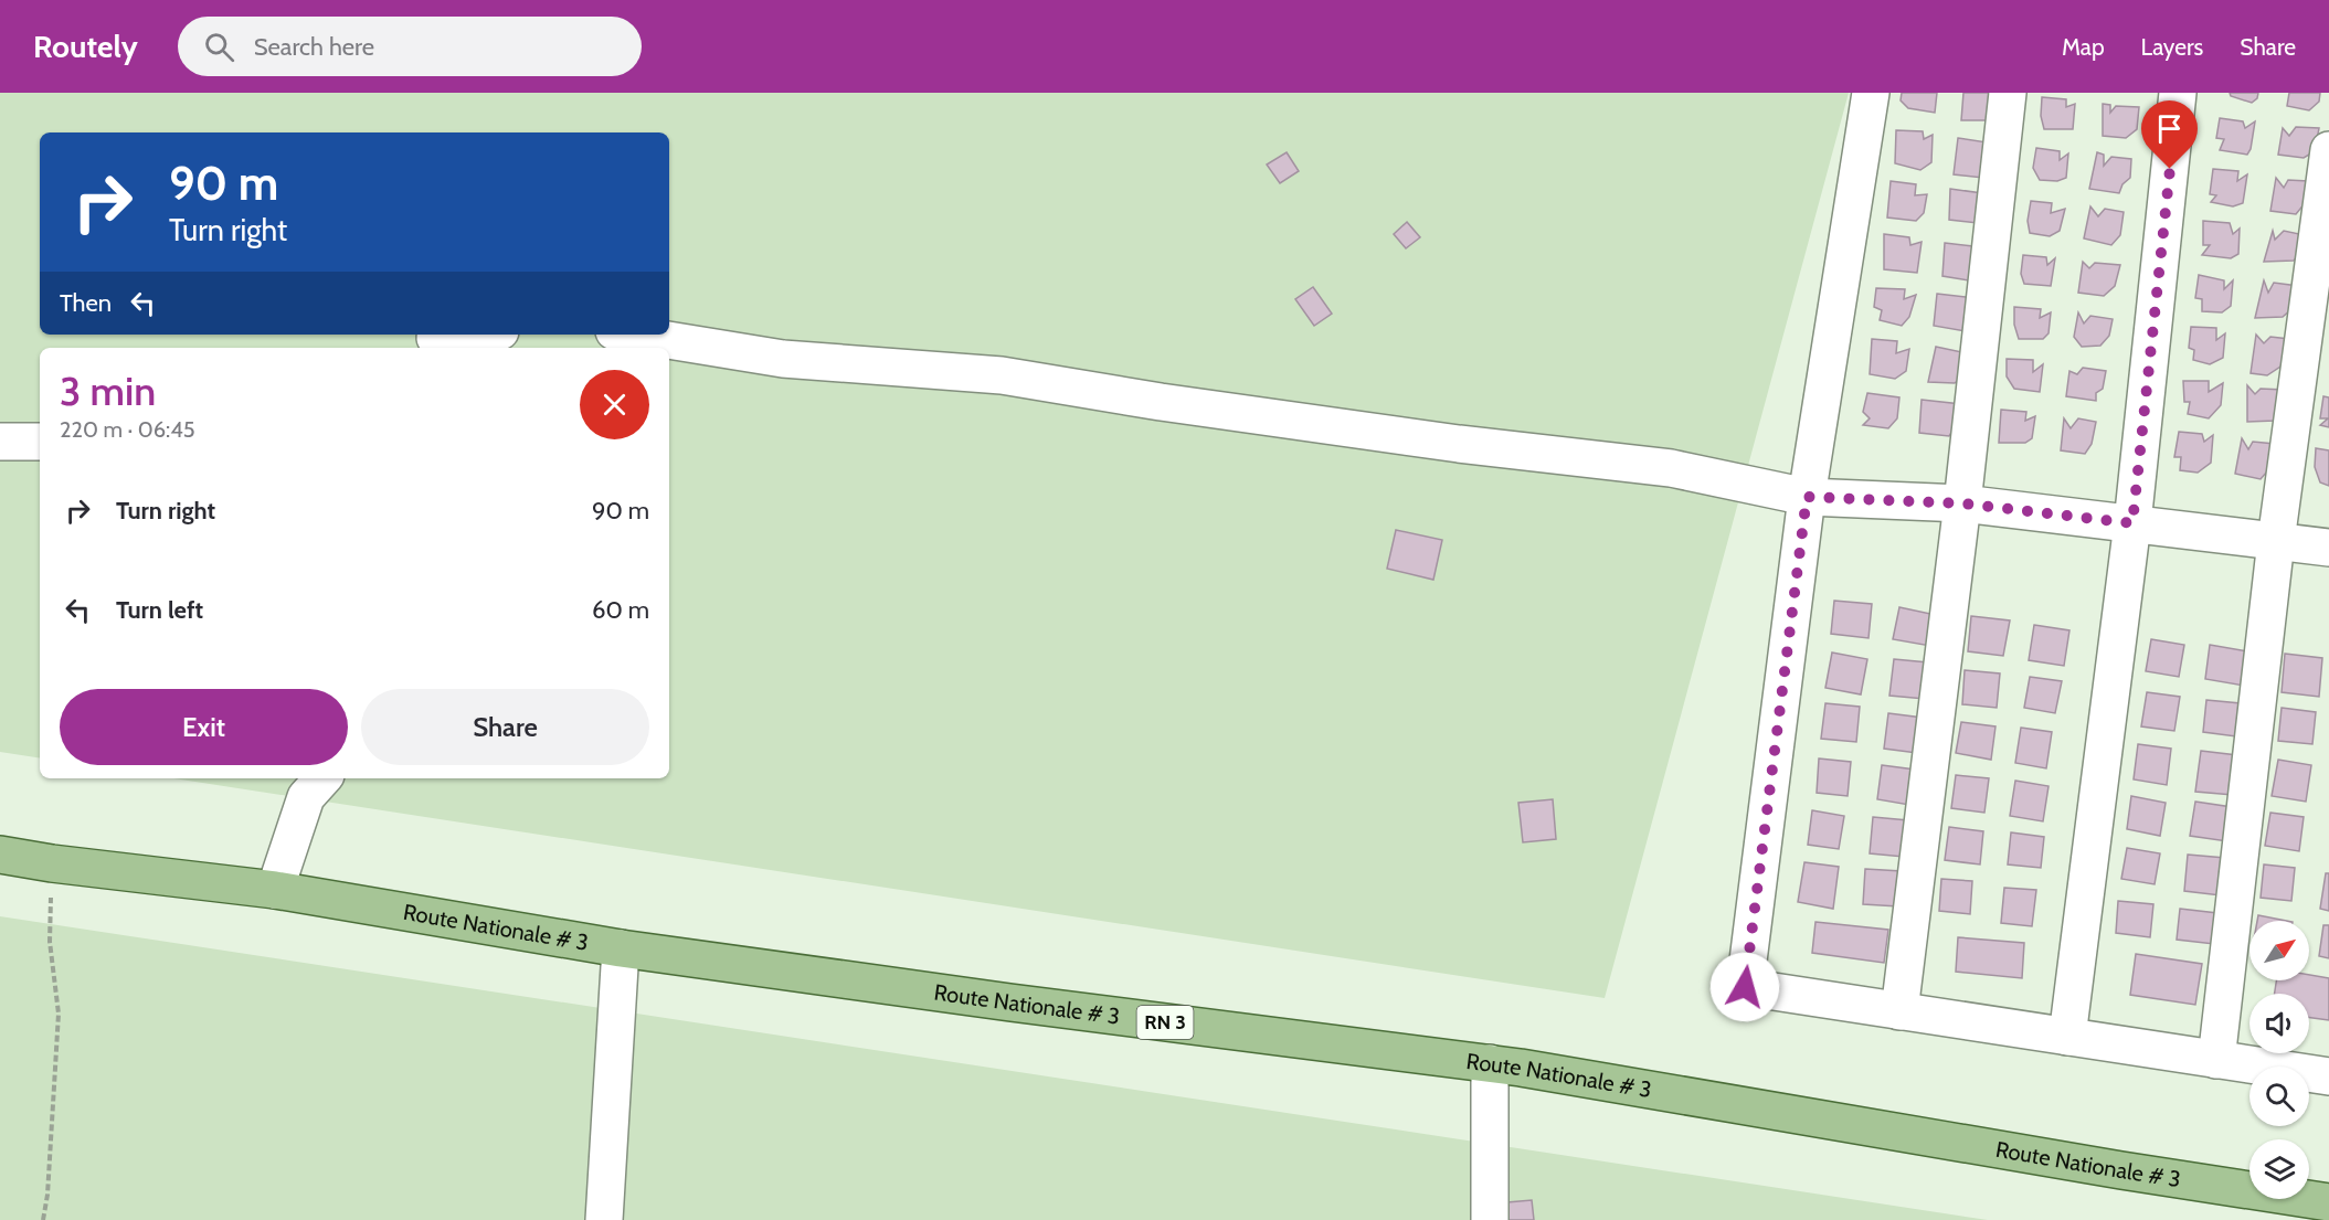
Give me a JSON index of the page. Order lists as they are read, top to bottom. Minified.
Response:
{"streets":{"main road":["Route Nationale # 3","RN 3"]},"north":"top right","page":{"header":"Routely","search":"Search here","nav":["Map","Layers","Share"],"turn":["90 m","Turn right"],"then":"Then","heading":["3 min","220 m · 06:45"],"list":[{"name":"Turn right","value":"90 m"},{"name":"Turn left","value":"60 m"}],"buttons":["Exit","Share"]}}
